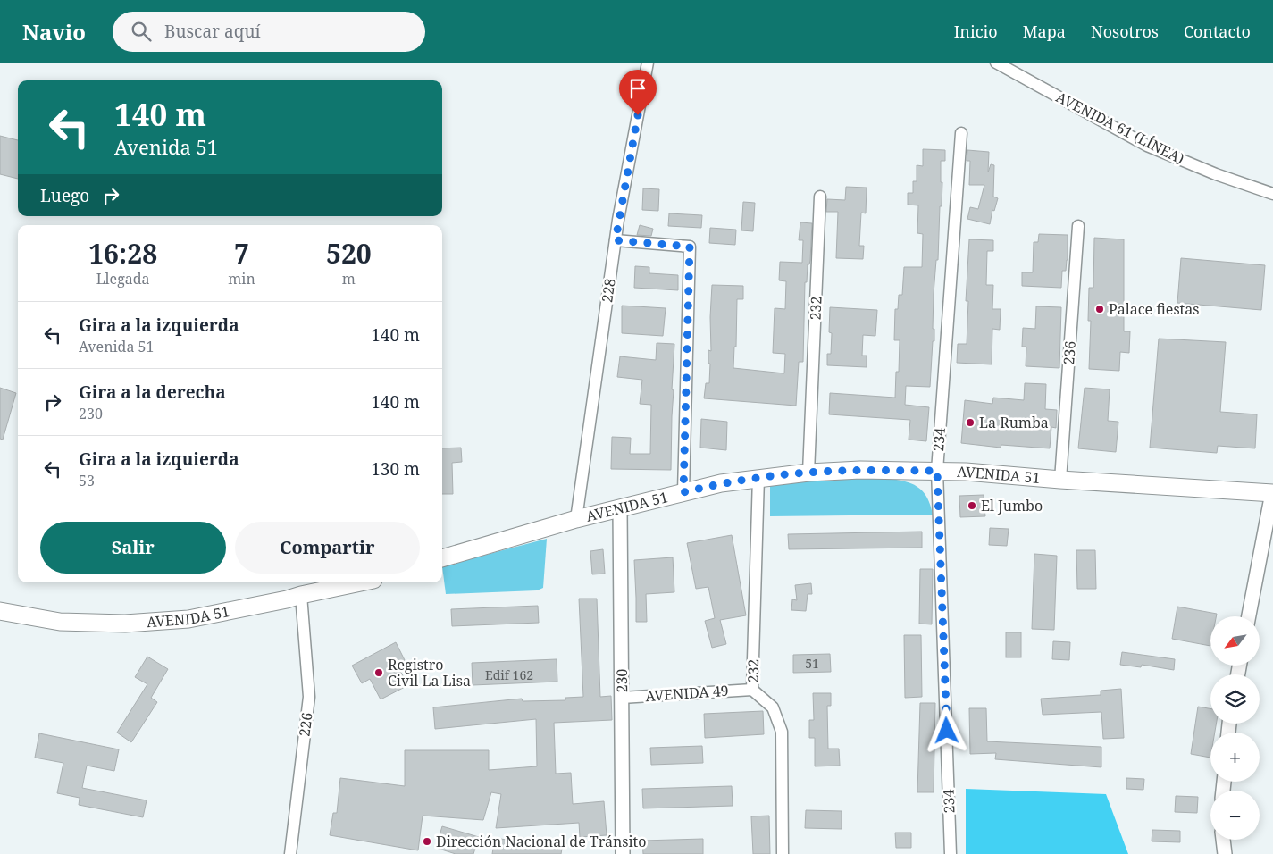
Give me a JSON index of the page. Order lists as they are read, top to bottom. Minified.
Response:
{"streets":{"main road":["AVENIDA 51"],"street":["AVENIDA 61 (LÍNEA)","228","232","236","234","230","AVENIDA 49","226"]},"crossings":[["228","AVENIDA 51"],["232","AVENIDA 51"],["232","AVENIDA 49"],["236","AVENIDA 51"],["234","AVENIDA 51"],["AVENIDA 51","230"],["AVENIDA 51","226"],["230","AVENIDA 49"]],"places":["Palace fiestas","La Rumba","El Jumbo","Registro Civil La Lisa","Dirección Nacional de Tránsito"],"house_numbers":["51","Edif 162"],"north":"bottom left","page":{"header":"Navio","search":"Buscar aquí","nav":["Inicio","Mapa","Nosotros","Contacto"],"turn":["140 m","Avenida 51"],"then":"Luego","eta":["16:28","Llegada","7","min","520","m"],"list":[{"name":"Gira a la izquierda","note":"Avenida 51","value":"140 m"},{"name":"Gira a la derecha","note":"230","value":"140 m"},{"name":"Gira a la izquierda","note":"53","value":"130 m"}],"buttons":["Salir","Compartir"],"map_buttons":["+","−"]}}
